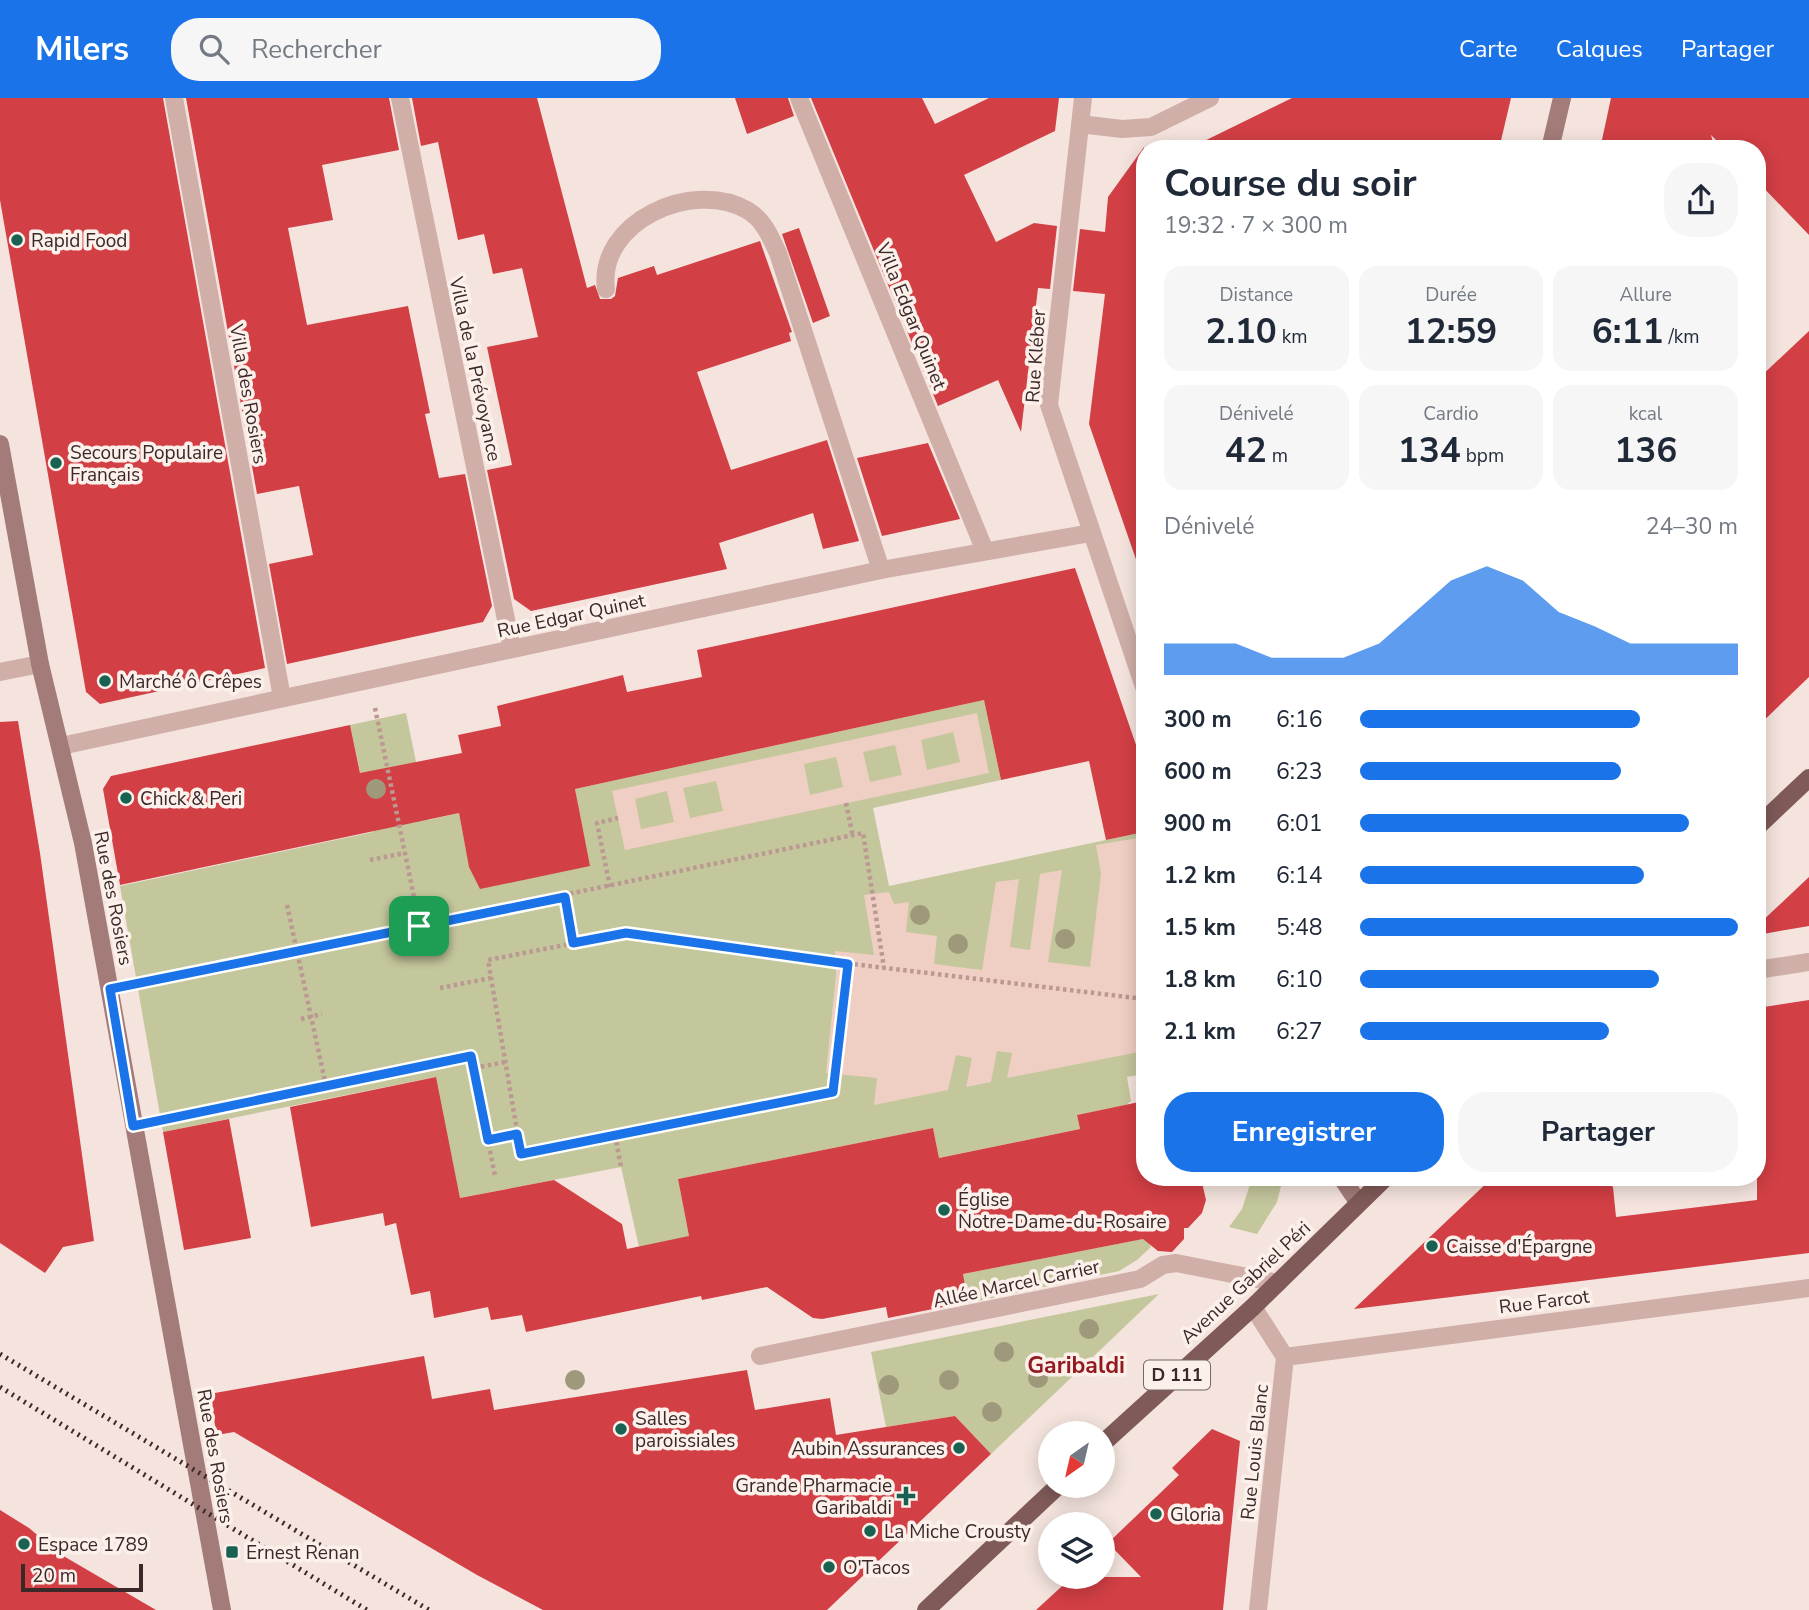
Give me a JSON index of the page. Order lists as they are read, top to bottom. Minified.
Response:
{"streets":{"main road":["Avenue Gabriel Péri","D 111"],"street":["Villa Edgar Quinet","Rue Kléber","Villa de la Prévoyance","Villa des Rosiers","Rue Edgar Quinet","Rue des Rosiers","Allée Marcel Carrier","Rue Farcot","Rue Louis Blanc"]},"crossings":[["Villa Edgar Quinet","Rue Edgar Quinet"],["Rue Kléber","Rue Edgar Quinet"],["Villa de la Prévoyance","Rue Edgar Quinet"],["Villa des Rosiers","Rue Edgar Quinet"],["Rue Edgar Quinet","Rue des Rosiers"],["Avenue Gabriel Péri","Allée Marcel Carrier"],["Rue Farcot","Rue Louis Blanc"]],"districts":["Garibaldi"],"places":{"other":["Rapid Food","Secours Populaire Français","Marché ô Crêpes","Chick & Peri","Église Notre-Dame-du-Rosaire","Caisse d'Épargne","Salles paroissiales","Aubin Assurances","Gloria","La Miche Crousty","Espace 1789","O'Tacos"],"health":["Grande Pharmacie Garibaldi"],"transit":["Ernest Renan"]},"scale_bar":"20 m","north":"bottom left","page":{"header":"Milers","search":"Rechercher","nav":["Carte","Calques","Partager"],"heading":["Course du soir","19:32 · 7 × 300 m"],"stats":[["Distance","2.10 km"],["Durée","12:59"],["Allure","6:11 /km"],["Dénivelé","42 m"],["Cardio","134 bpm"],["kcal","136"]],"chart":["Dénivelé","24–30 m"],"list":[{"name":"300 m","note":"6:16"},{"name":"600 m","note":"6:23"},{"name":"900 m","note":"6:01"},{"name":"1.2 km","note":"6:14"},{"name":"1.5 km","note":"5:48"},{"name":"1.8 km","note":"6:10"},{"name":"2.1 km","note":"6:27"}],"buttons":["Enregistrer","Partager"],"scale":"20 m"}}
